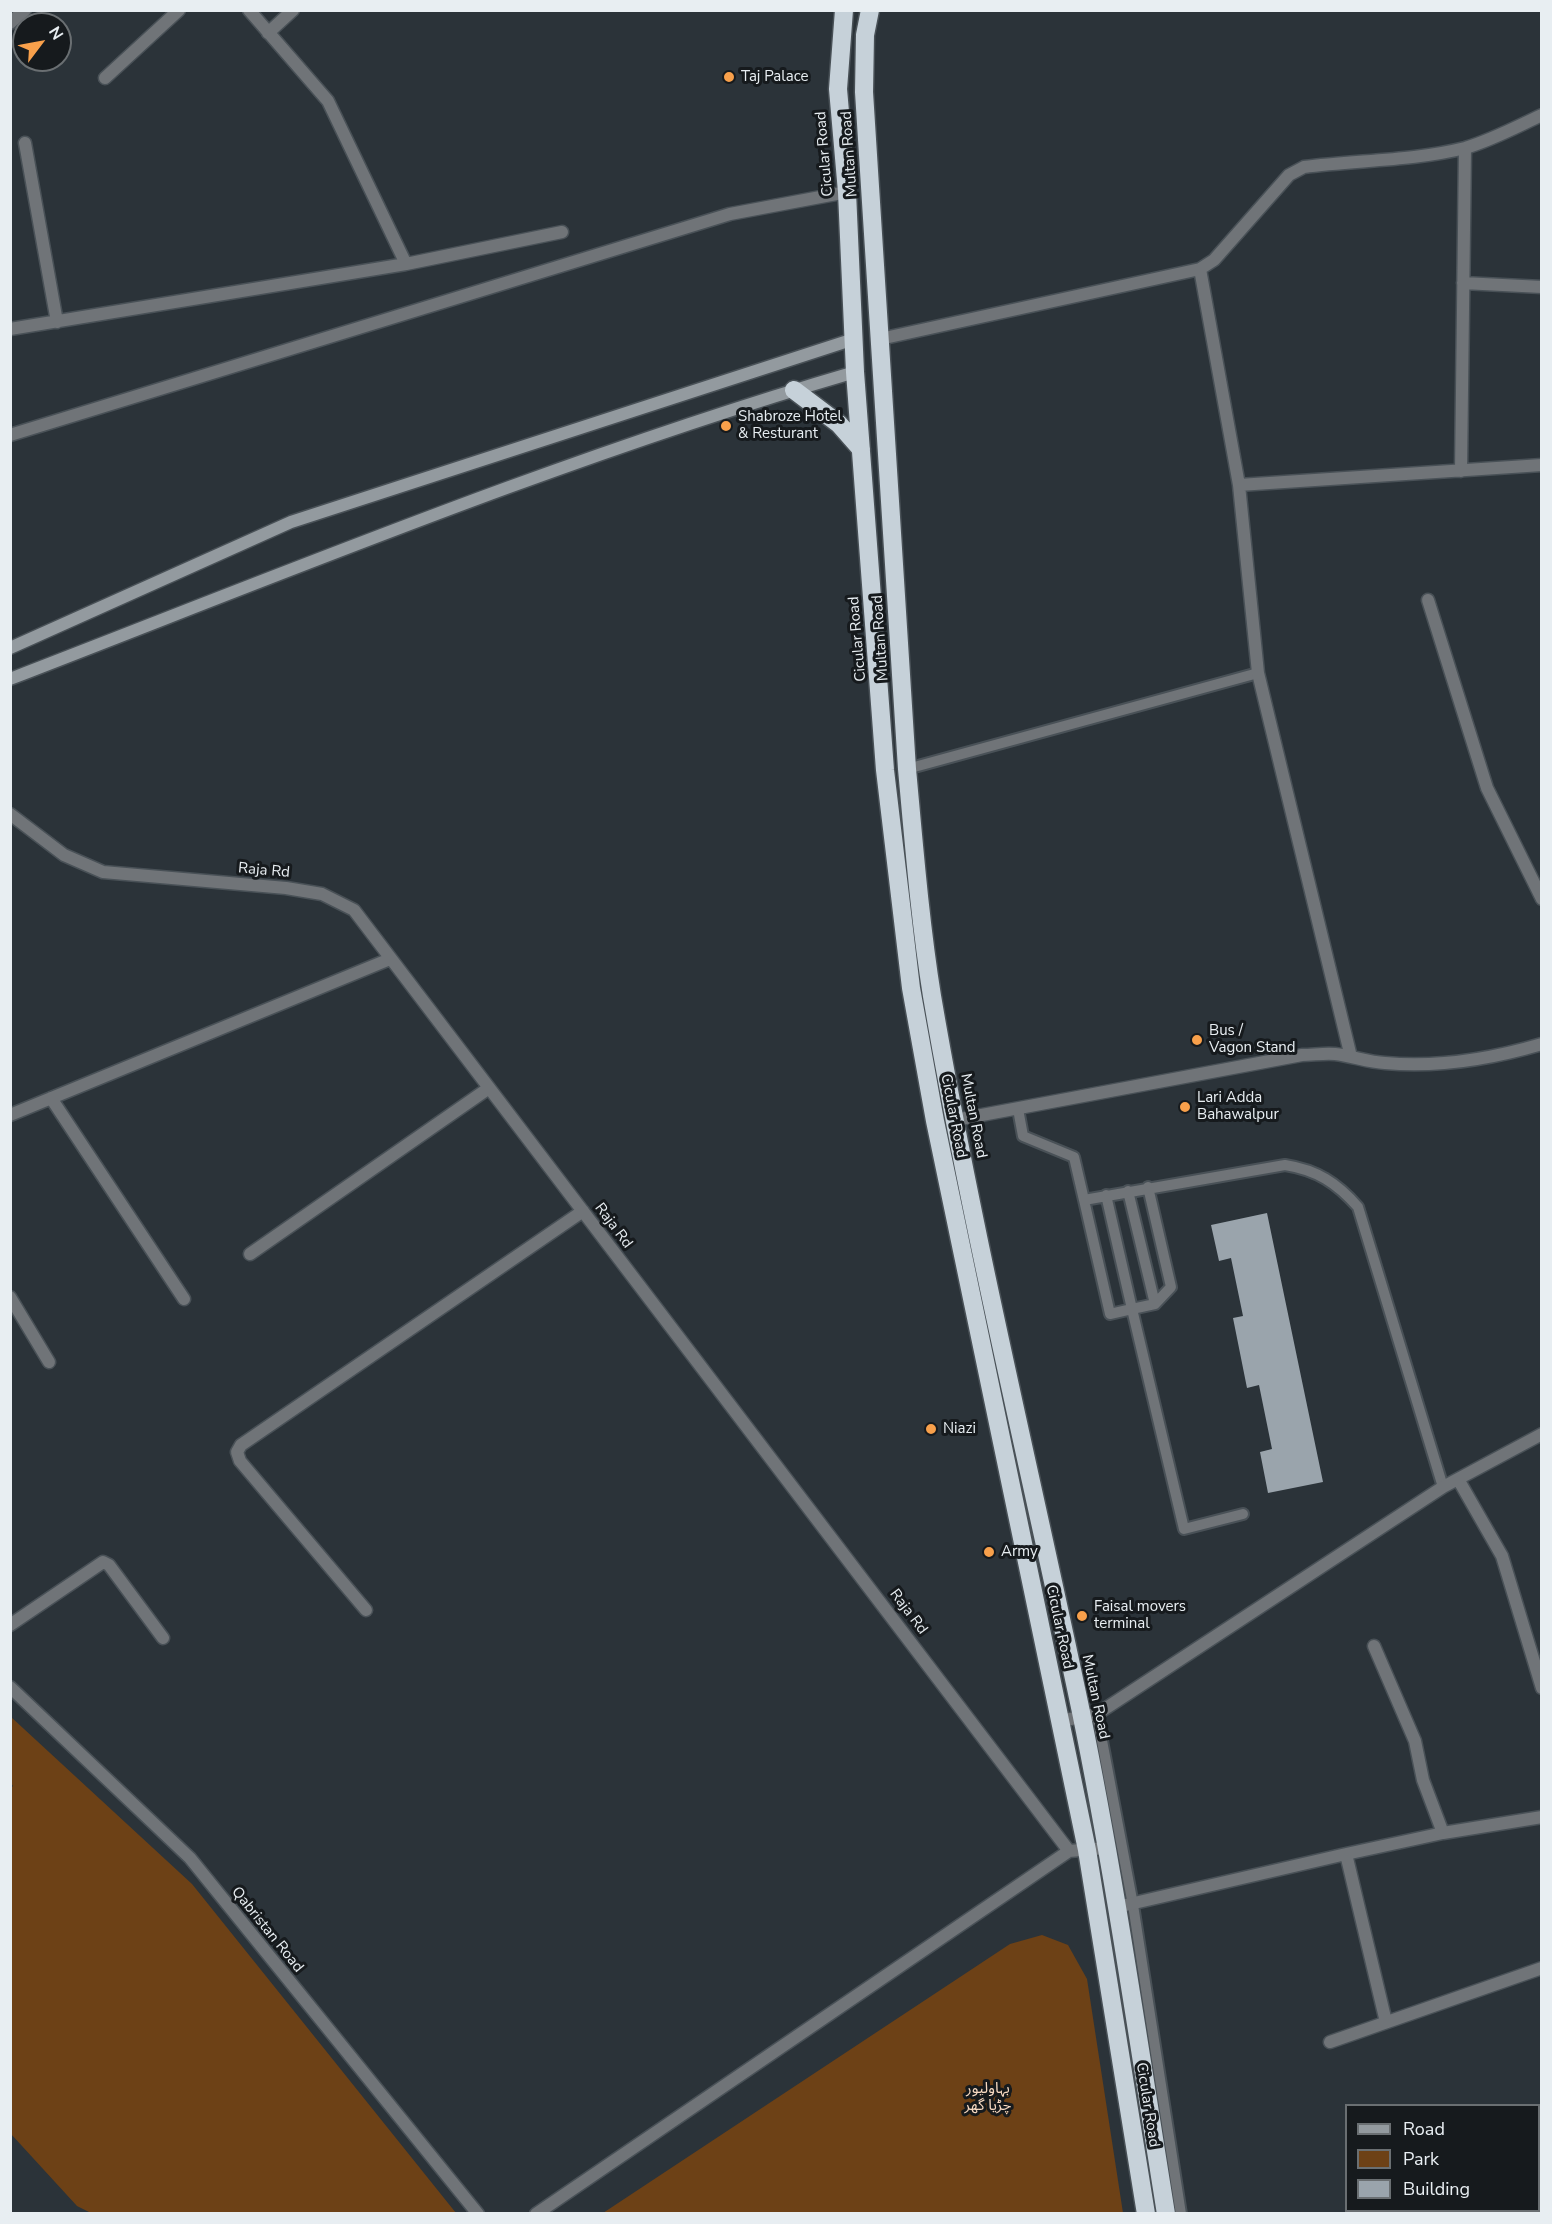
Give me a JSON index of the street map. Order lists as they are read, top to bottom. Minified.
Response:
{"streets":{"highway":["Cicular Road","Multan Road"],"street":["Raja Rd","Qabristan Road"]},"crossings":[["Cicular Road","Raja Rd"]],"parks":["بہاولپور چڑیا گھر"],"places":["Taj Palace","Shabroze Hotel & Resturant","Bus / Vagon Stand","Lari Adda Bahawalpur","Niazi","Army","Faisal movers terminal"],"legend":["Road","Park","Building"],"north":"top right"}
